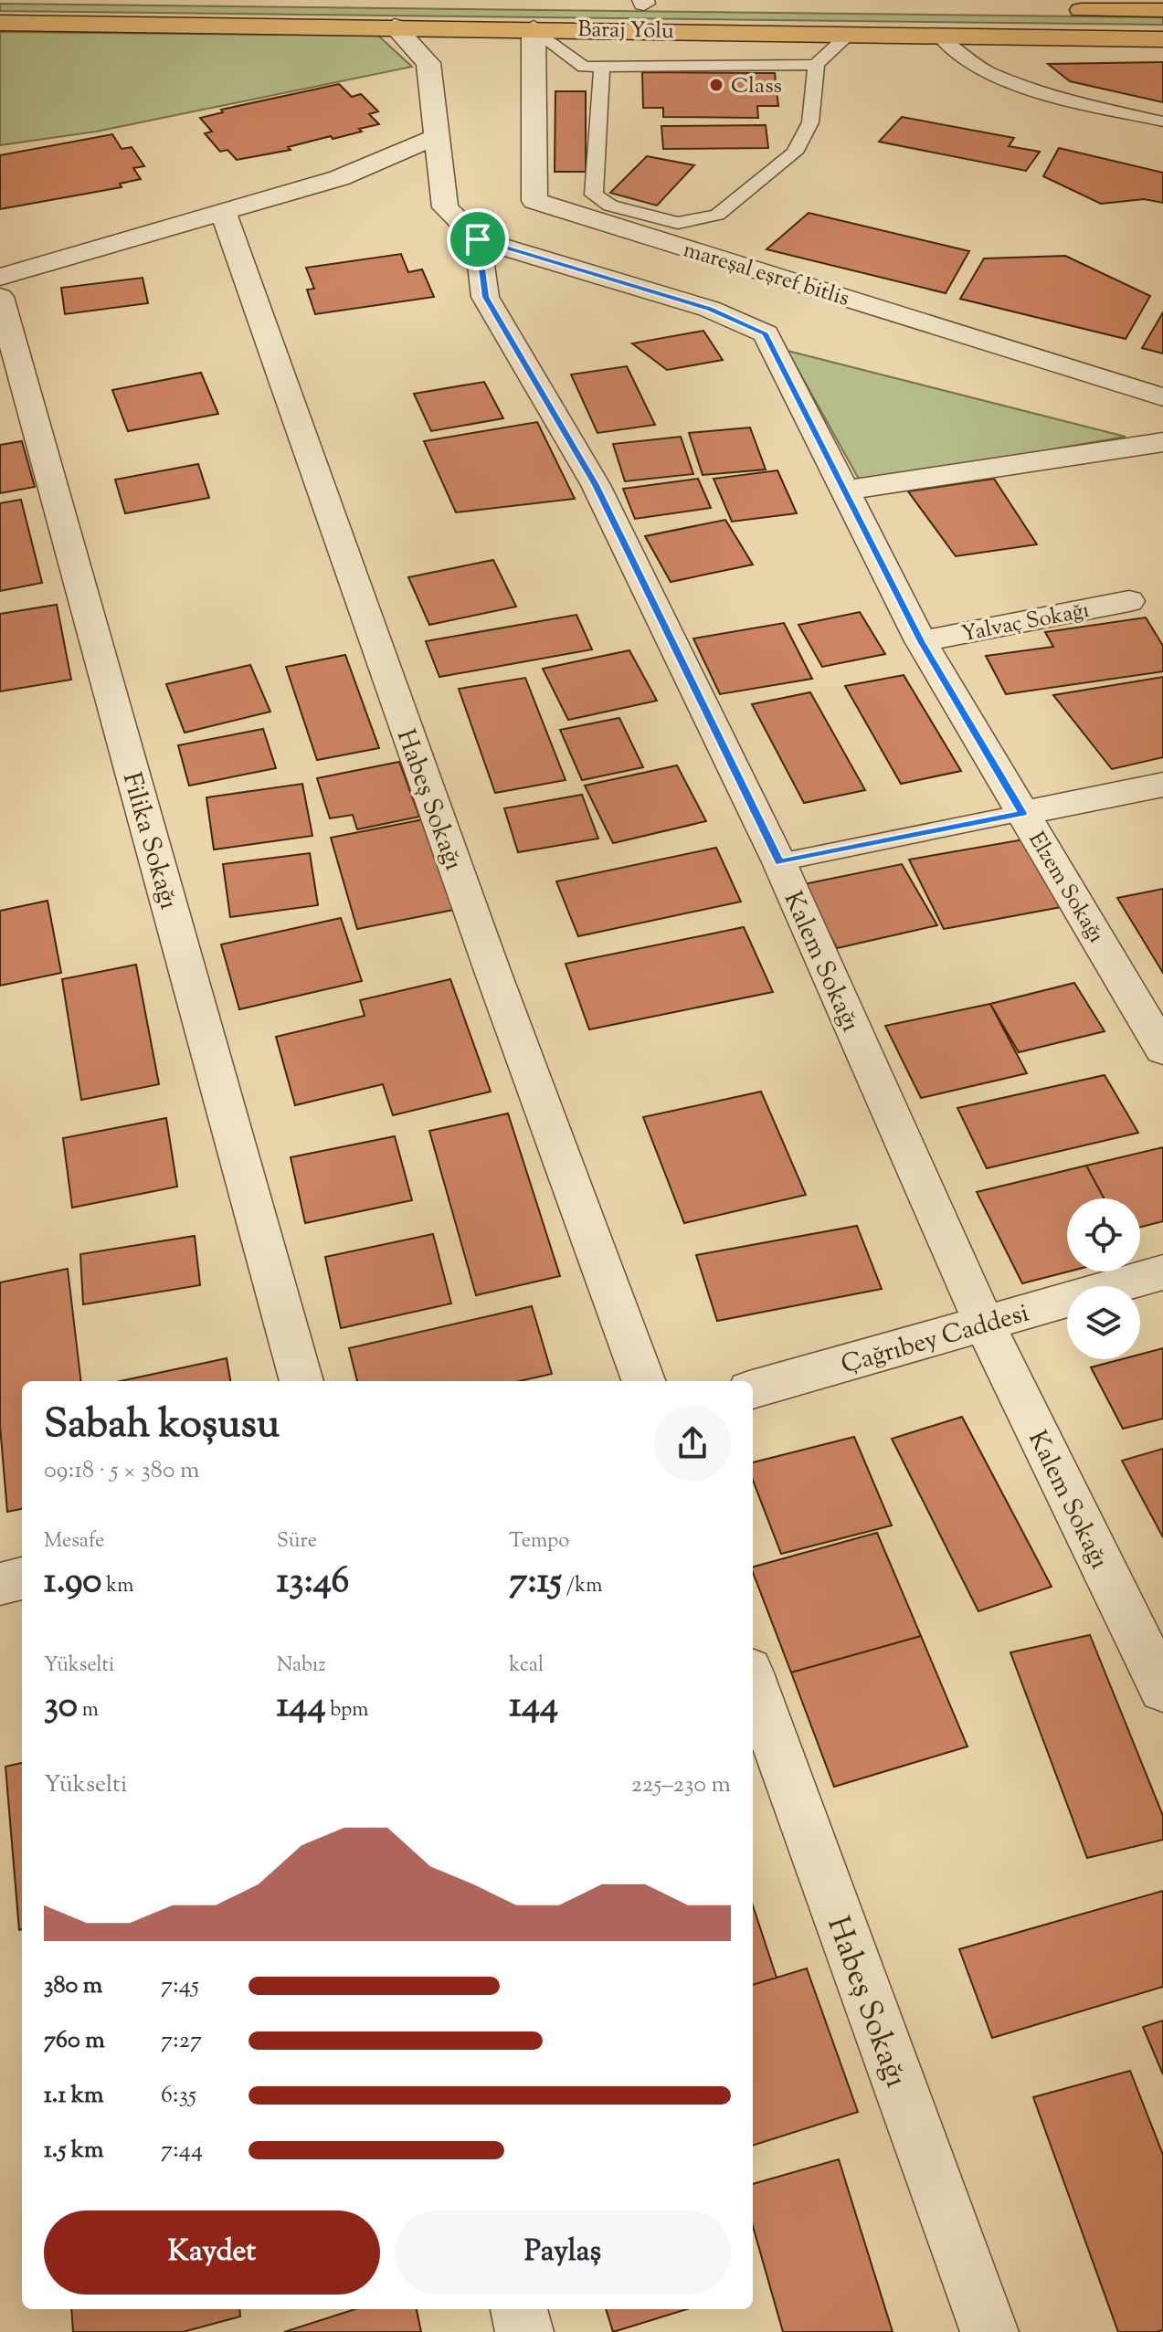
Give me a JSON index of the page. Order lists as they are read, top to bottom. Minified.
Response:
{"streets":{"main road":["Baraj Yolu"],"street":["mareşal eşref bitlis","Yalvaç Sokağı","Habeş Sokağı","Filika Sokağı","Elzem Sokağı","Kalem Sokağı","Çağrıbey Caddesi"]},"crossings":[["Baraj Yolu","mareşal eşref bitlis"],["Yalvaç Sokağı","Elzem Sokağı"],["Elzem Sokağı","Kalem Sokağı"],["Kalem Sokağı","Çağrıbey Caddesi"]],"places":["Class"],"page":{"heading":["Sabah koşusu","09:18 · 5 × 380 m"],"stats":[["Mesafe","1.90 km"],["Süre","13:46"],["Tempo","7:15 /km"],["Yükselti","30 m"],["Nabız","144 bpm"],["kcal","144"]],"chart":["Yükselti","225–230 m"],"list":[{"name":"380 m","note":"7:45"},{"name":"760 m","note":"7:27"},{"name":"1.1 km","note":"6:35"},{"name":"1.5 km","note":"7:44"}],"buttons":["Kaydet","Paylaş"]}}
